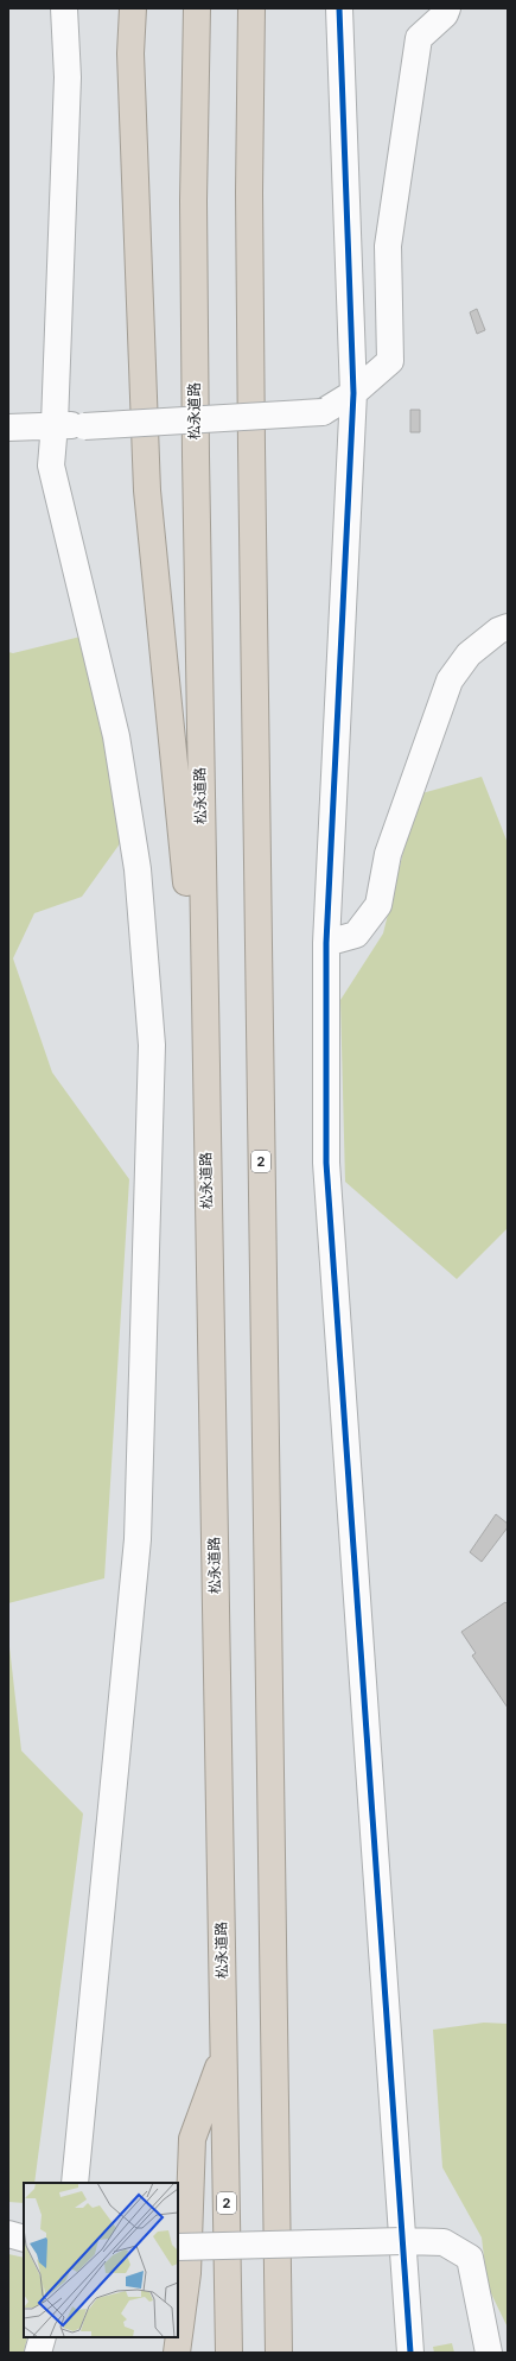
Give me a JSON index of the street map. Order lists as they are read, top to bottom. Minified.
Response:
{"streets":{"highway":["松永道路","2"]}}
